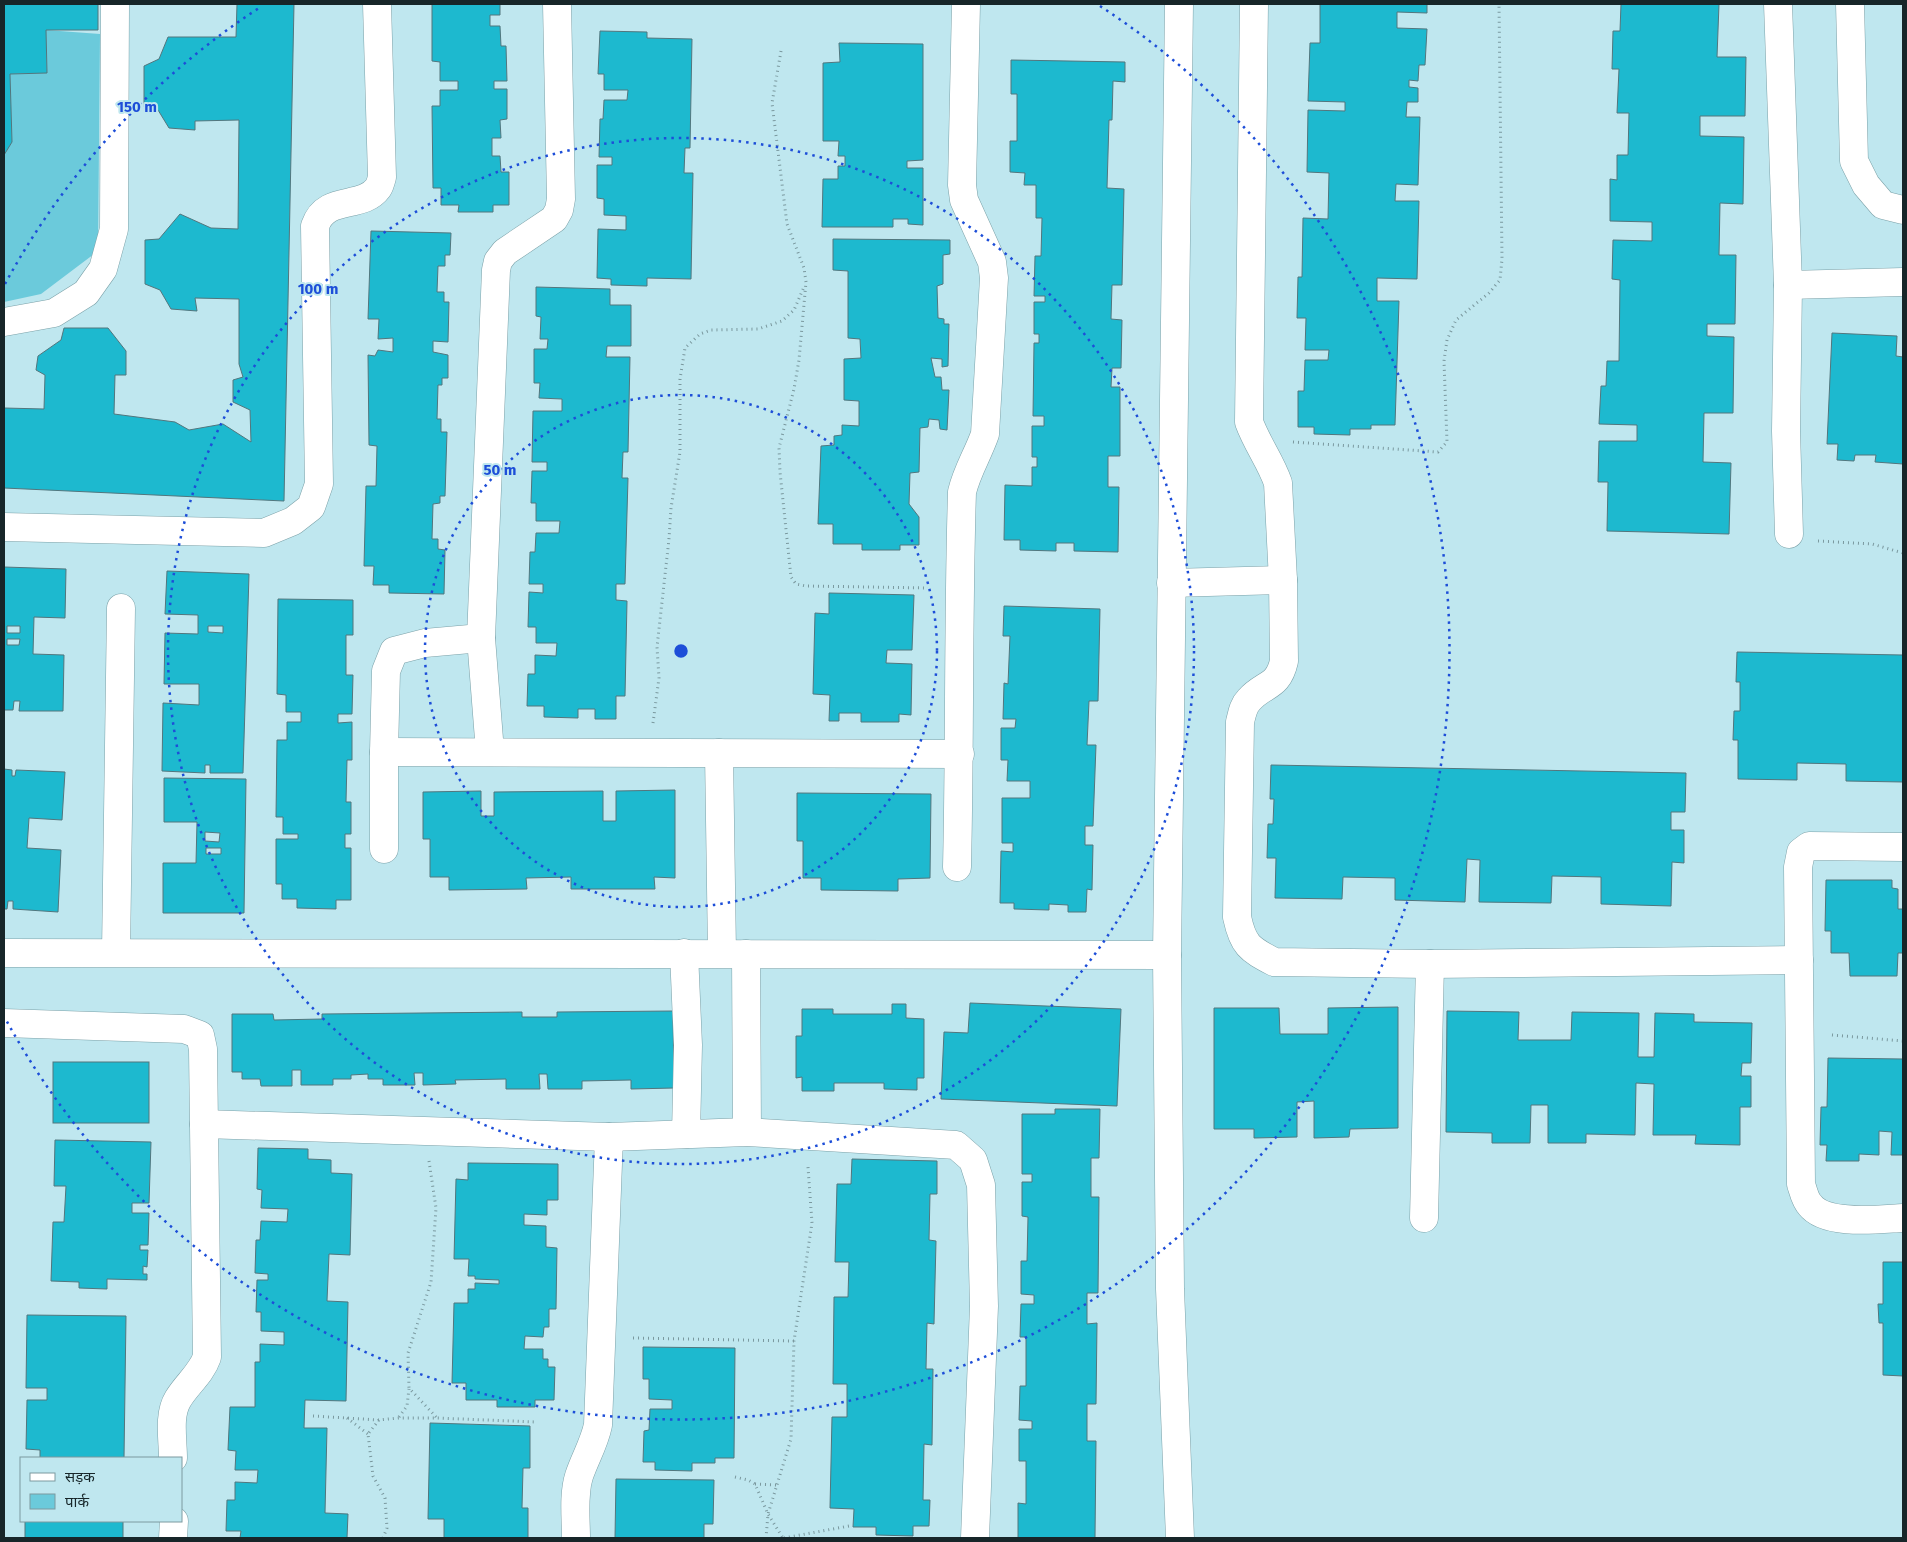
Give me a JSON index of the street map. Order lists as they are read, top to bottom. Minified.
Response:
{"legend":["सड़क","पार्क"],"rings":["150 m","100 m","50 m"]}
